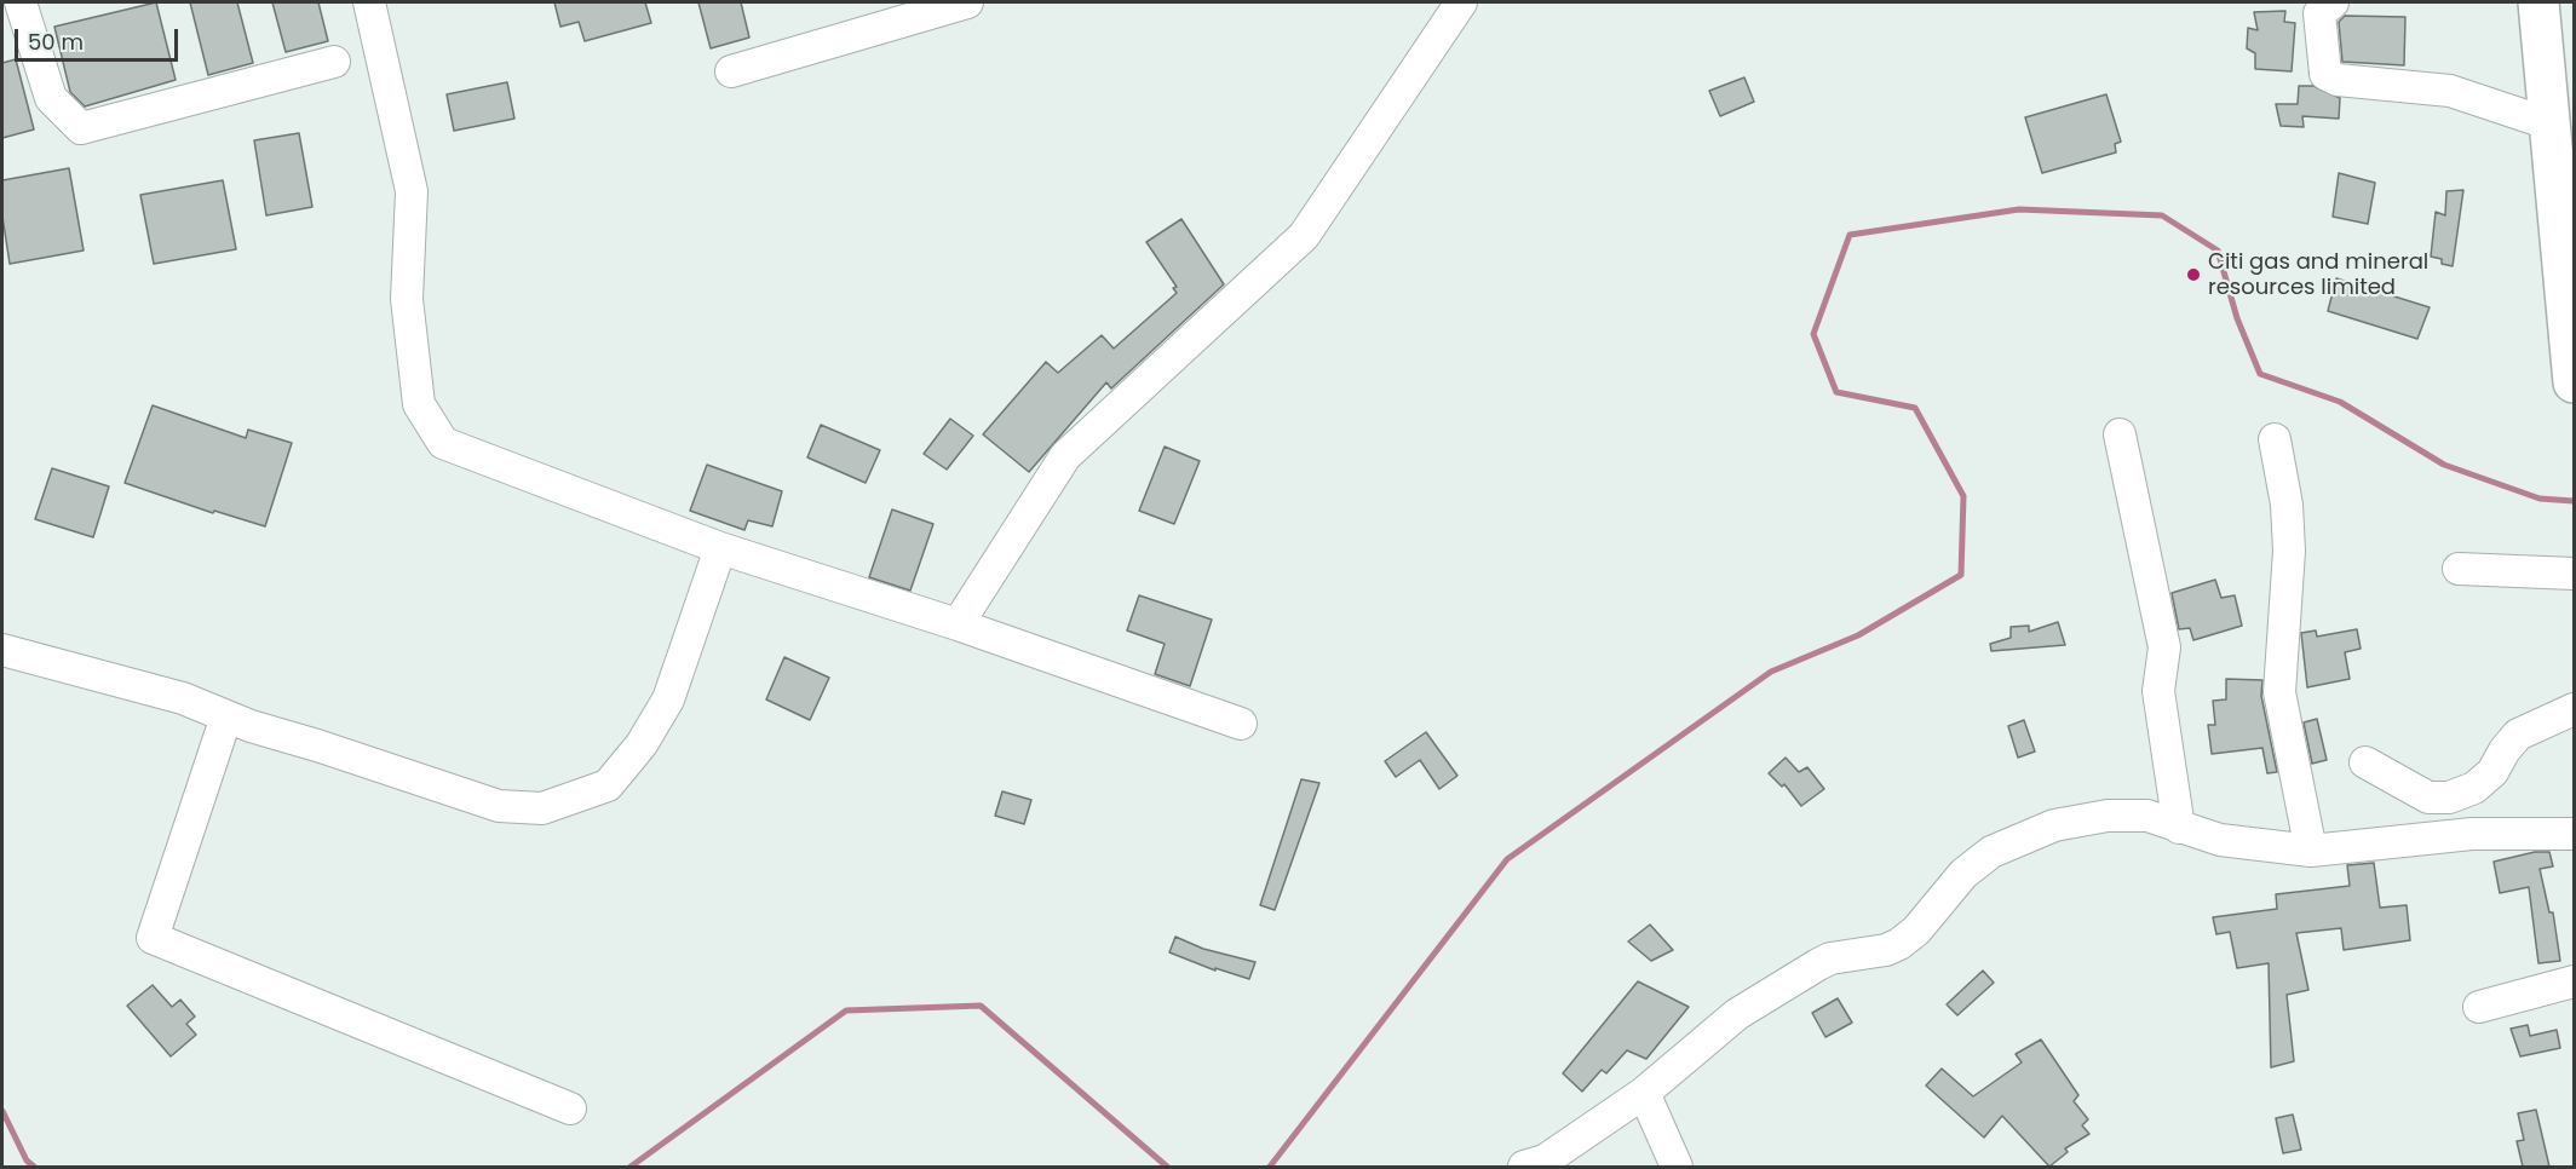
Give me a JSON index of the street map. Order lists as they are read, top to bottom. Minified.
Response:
{"places":["Citi gas and mineral resources limited"],"scale_bar":"50 m"}
